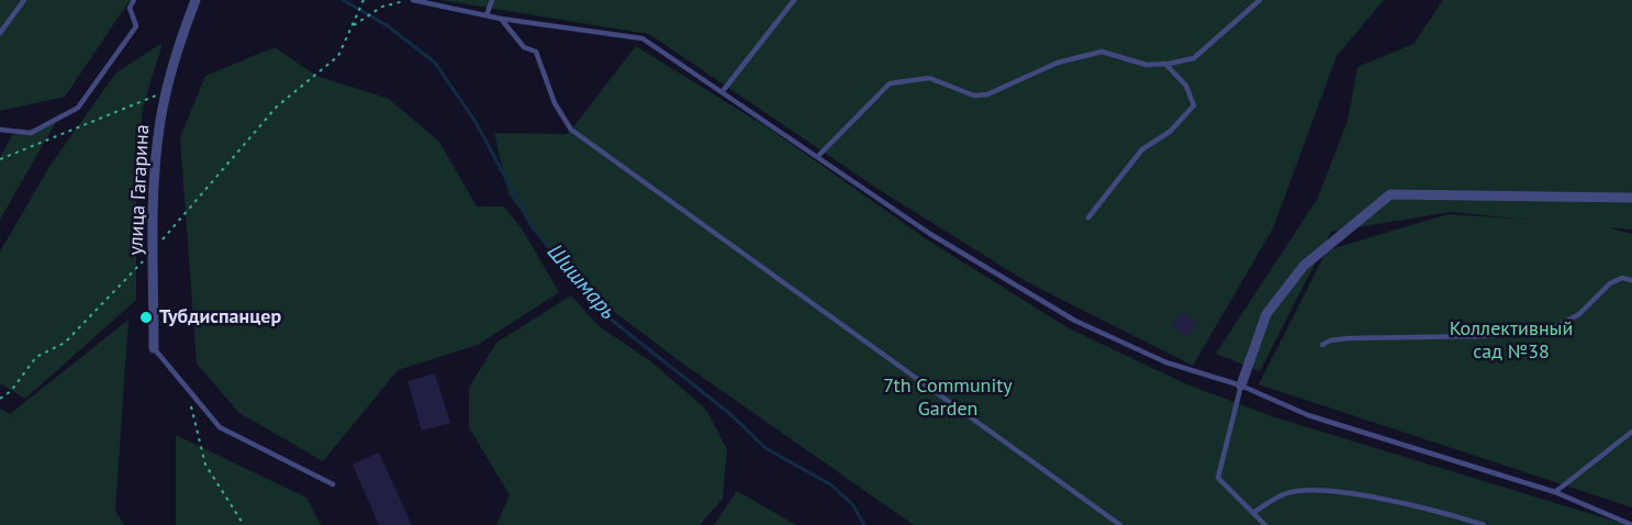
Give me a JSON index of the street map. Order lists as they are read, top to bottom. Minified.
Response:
{"streets":{"street":["улица Гагарина"]},"water":["Шишмарь"],"parks":["Коллективный сад №38","7th Community Garden"],"places":["Тубдиспанцер"]}
